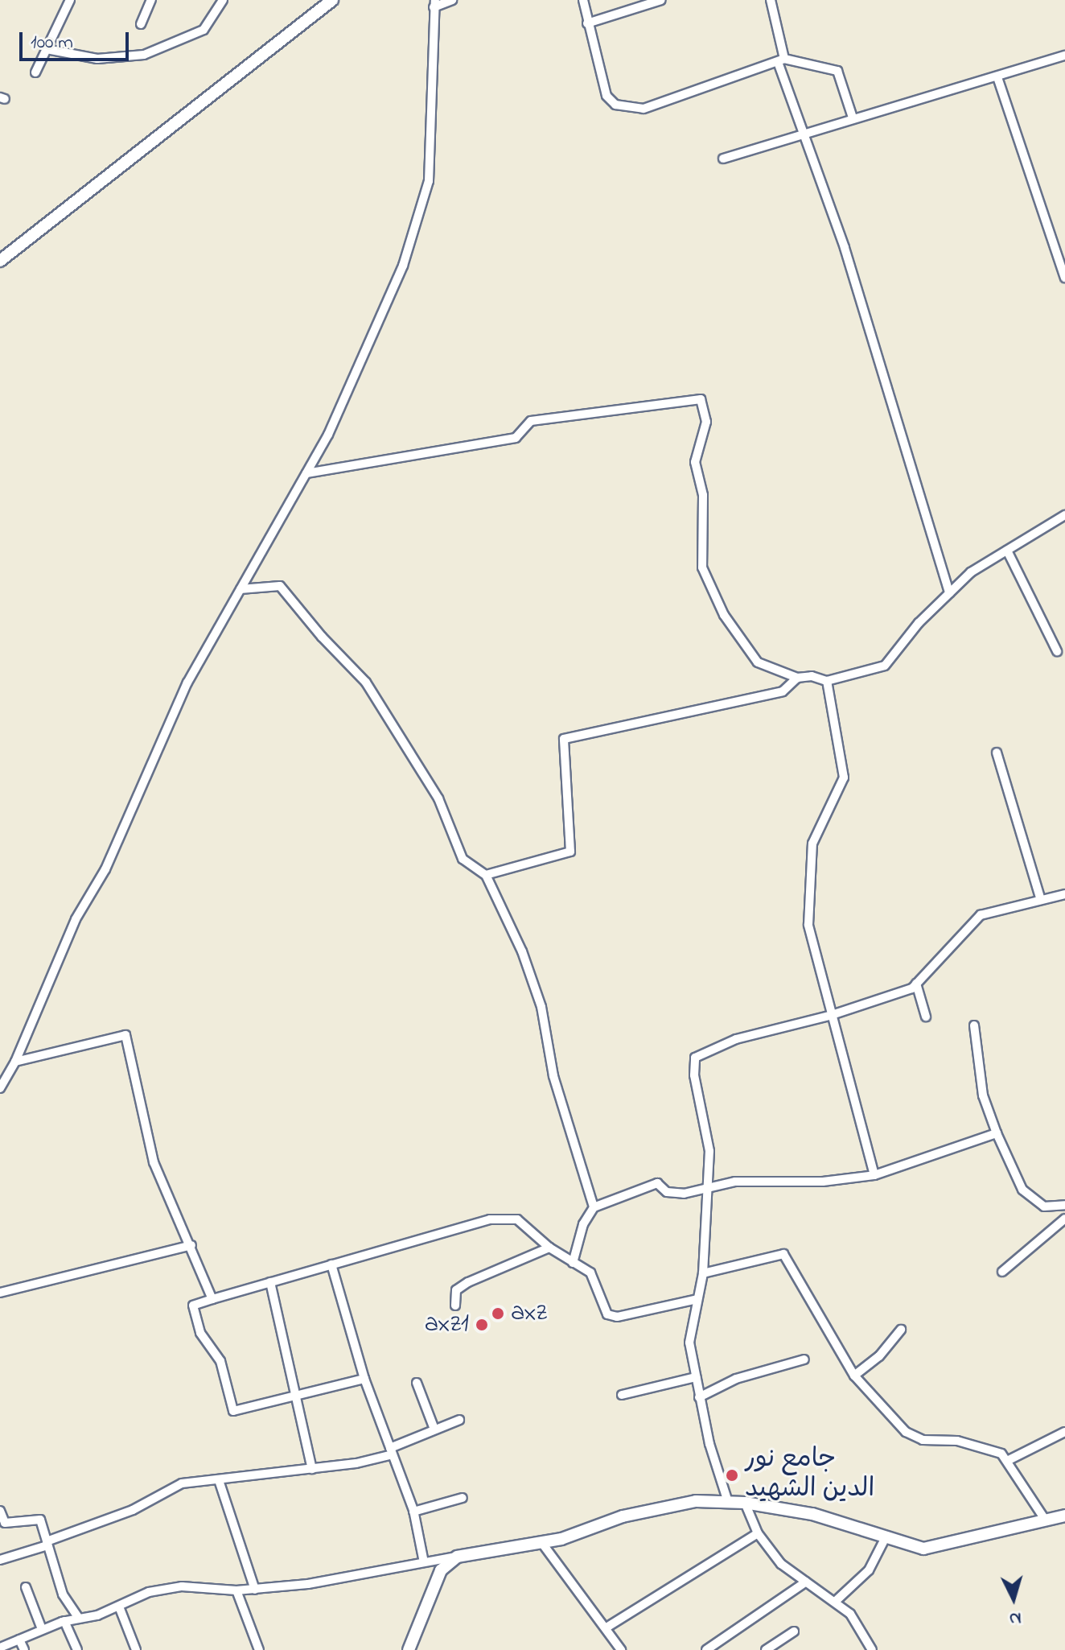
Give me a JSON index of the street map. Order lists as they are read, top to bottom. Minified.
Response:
{"places":["axz","axz1","جامع نور الدين الشهيد"],"scale_bar":"100 m","north":"bottom"}
